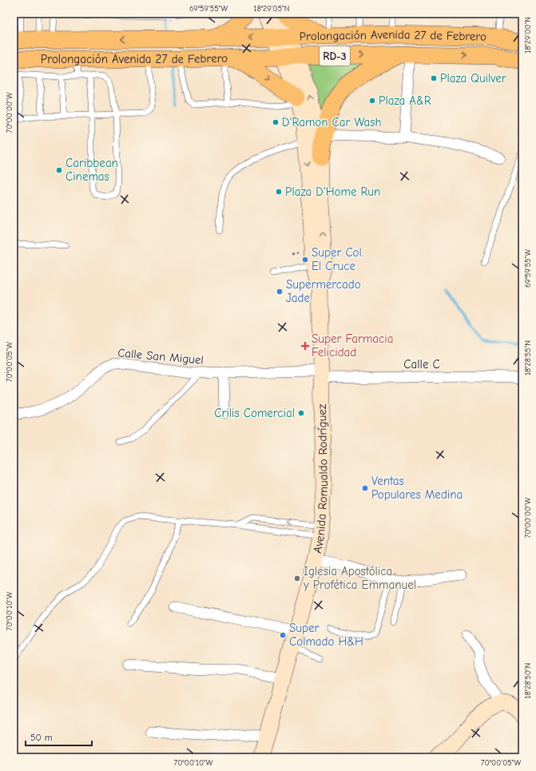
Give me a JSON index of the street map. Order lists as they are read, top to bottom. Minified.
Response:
{"streets":{"main road":["Prolongación Avenida 27 de Febrero","RD-3","Avenida Romualdo Rodríguez"],"street":["Calle San Miguel","Calle C"]},"crossings":[["Prolongación Avenida 27 de Febrero","Avenida Romualdo Rodríguez"],["Calle San Miguel","Calle C"],["Calle San Miguel","Avenida Romualdo Rodríguez"],["Calle C","Avenida Romualdo Rodríguez"]],"places":{"other":["Plaza Quilver","Plaza A&R","D'Ramon Car Wash","Caribbean Cinemas","Plaza D'Home Run","Super Col. El Cruce","Supermercado Jade","Crilis Comercial","Ventas Populares Medina","Iglesia Apostólica y Profética Emmanuel","Super Colmado H&H"],"health":["Super Farmacia Felicidad"]},"scale_bar":"50 m","coordinates":["69°59'55\"W","18°29'05\"N","18°29'00\"N","70°00'00\"W","18°28'55\"N","70°00'05\"W","70°00'10\"W","18°28'50\"N"]}
